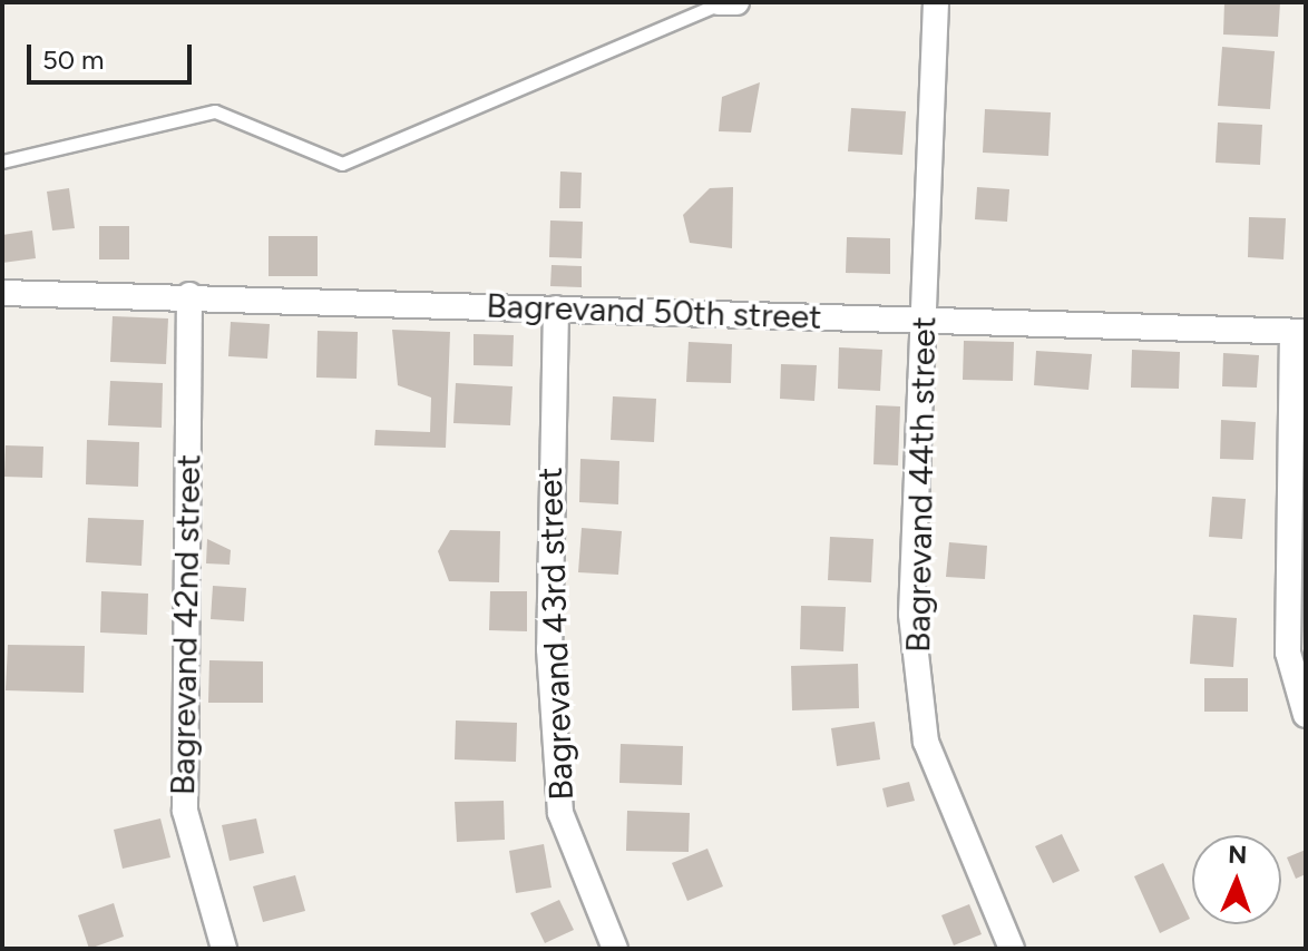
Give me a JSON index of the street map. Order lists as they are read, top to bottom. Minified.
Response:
{"streets":{"street":["Bagrevand 50th street","Bagrevand 44th street","Bagrevand 42nd street","Bagrevand 43rd street"]},"crossings":[["Bagrevand 50th street","Bagrevand 44th street"],["Bagrevand 50th street","Bagrevand 42nd street"],["Bagrevand 50th street","Bagrevand 43rd street"]],"scale_bar":"50 m","north":"top"}
